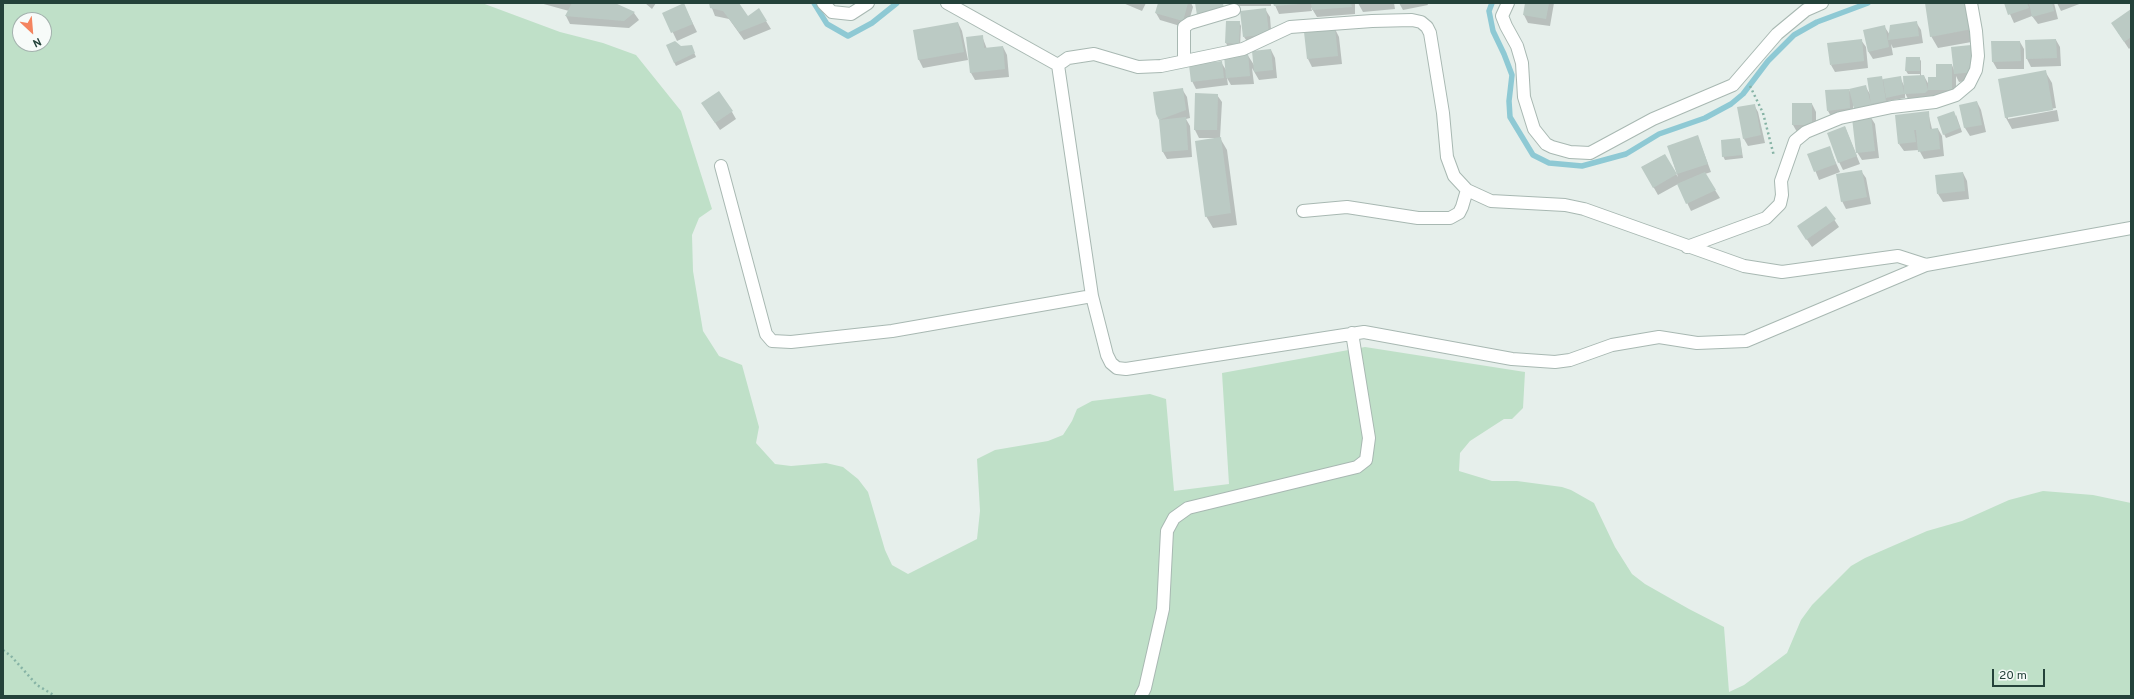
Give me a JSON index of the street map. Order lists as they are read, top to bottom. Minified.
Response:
{"scale_bar":"20 m","north":"bottom right"}
